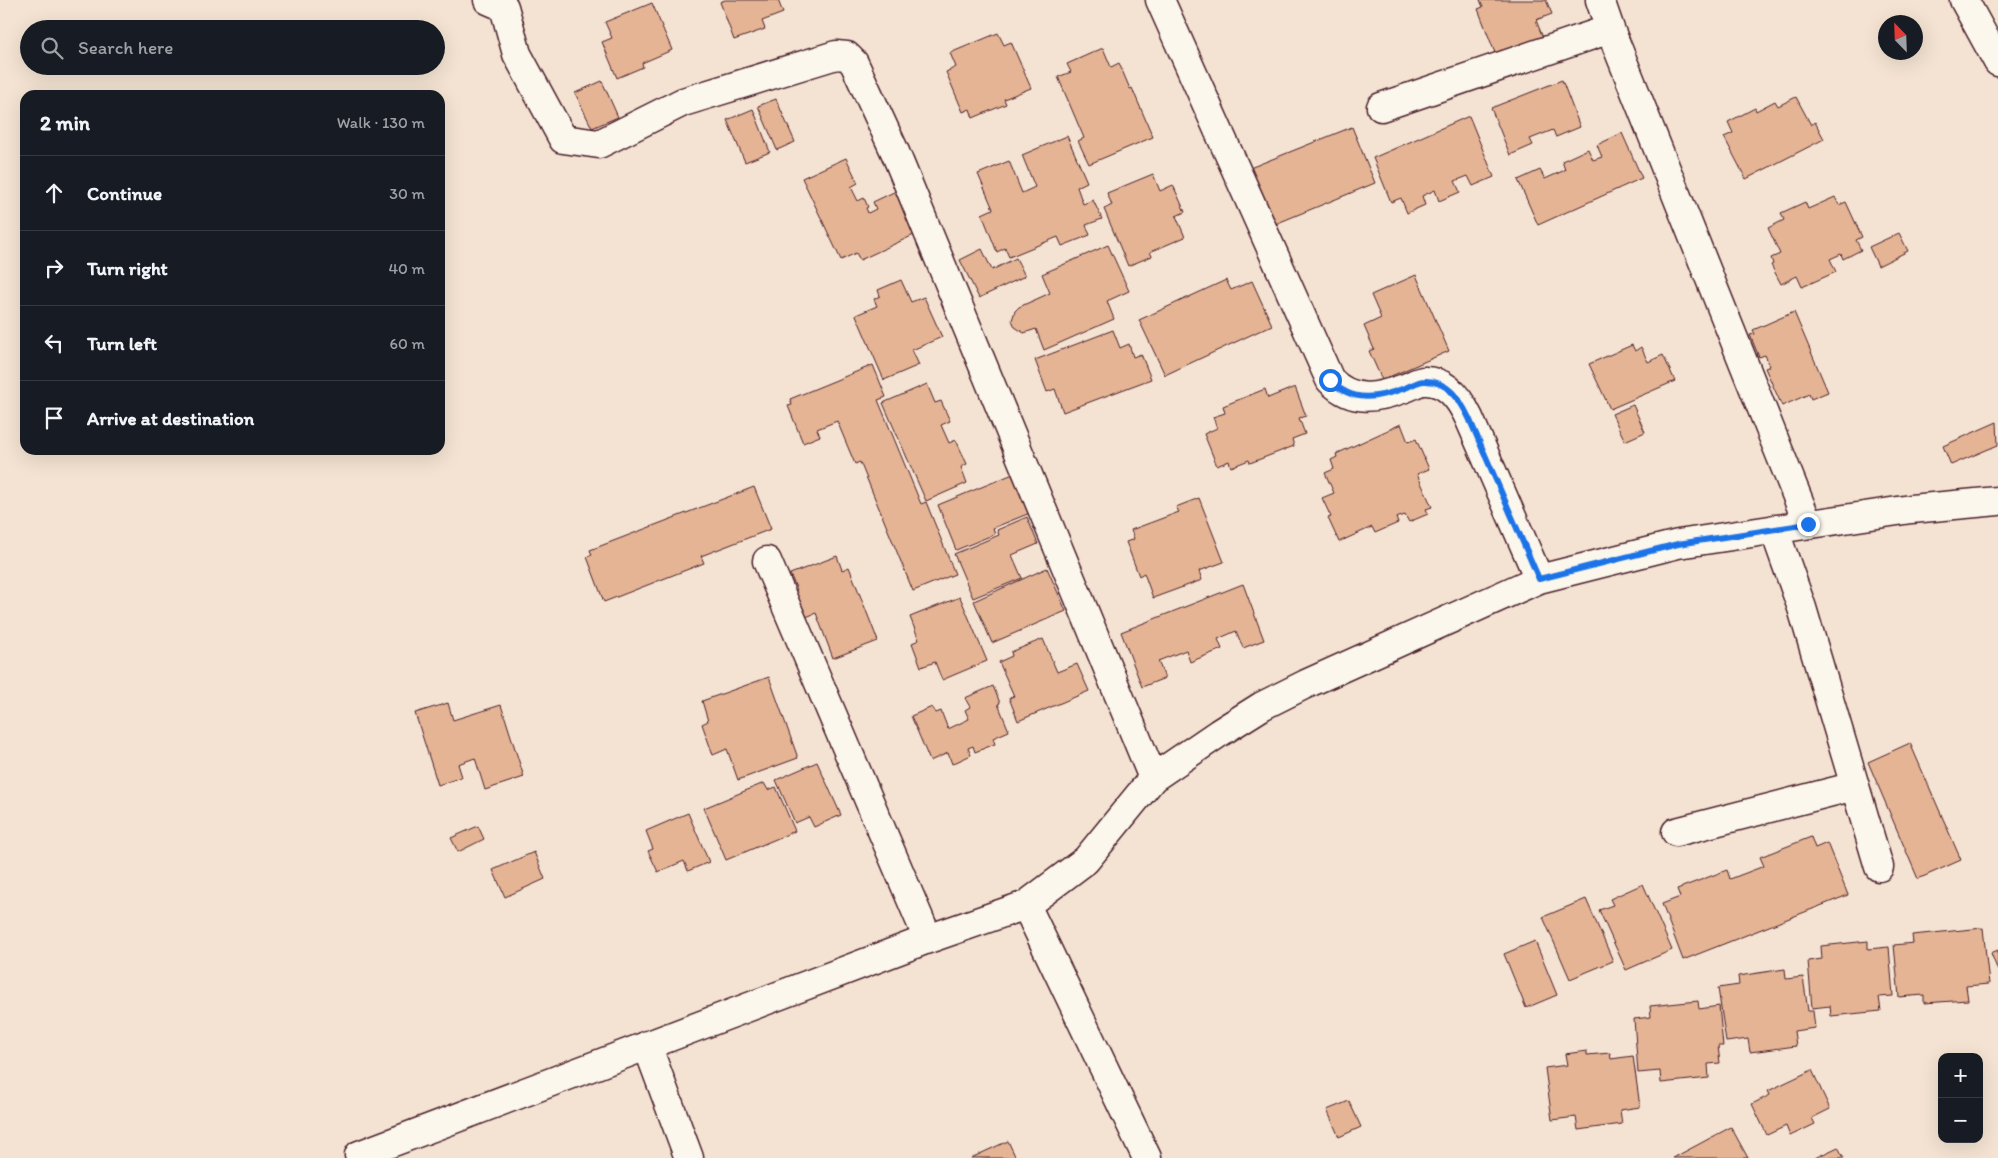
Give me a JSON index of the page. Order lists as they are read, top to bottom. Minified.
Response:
{"north":"top left","page":{"search":"Search here","heading":["2 min","Walk · 130 m"],"list":[["Continue","30 m"],["Turn right","40 m"],["Turn left","60 m"],"Arrive at destination"],"map_buttons":["+","−"]}}
